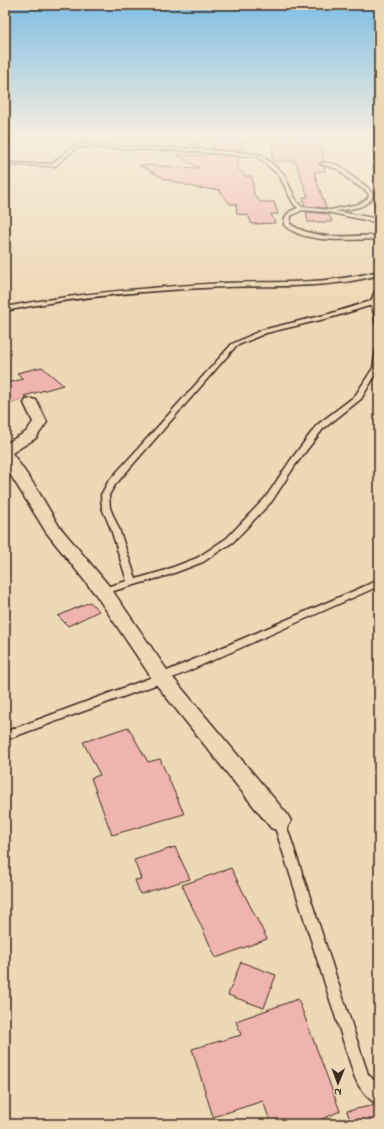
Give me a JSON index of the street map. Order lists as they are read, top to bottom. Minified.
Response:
{"north":"bottom"}
